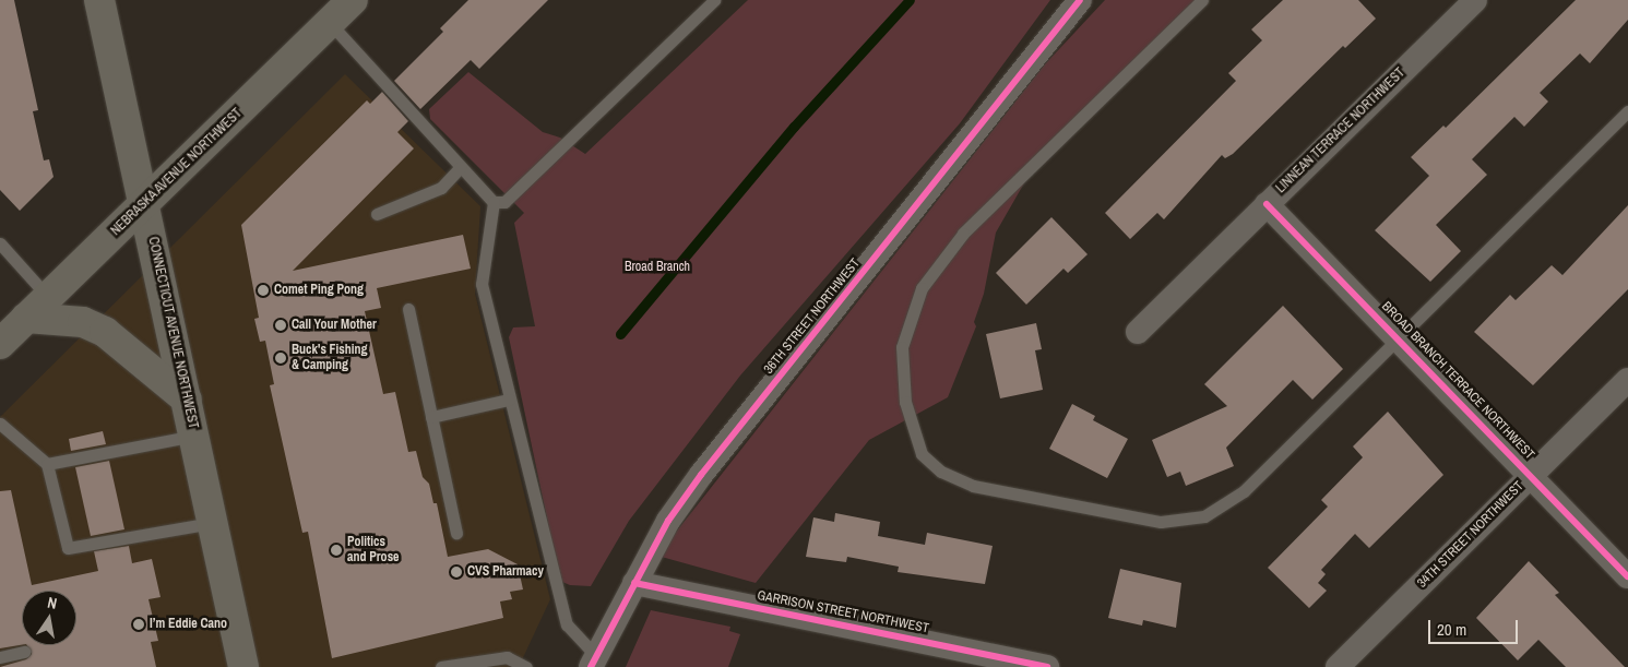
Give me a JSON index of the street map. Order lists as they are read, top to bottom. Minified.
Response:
{"streets":{"main road":["NEBRASKA AVENUE NORTHWEST","CONNECTICUT AVENUE NORTHWEST"],"street":["LINNEAN TERRACE NORTHWEST","36TH STREET NORTHWEST","BROAD BRANCH TERRACE NORTHWEST","34TH STREET NORTHWEST","GARRISON STREET NORTHWEST"]},"crossings":[["LINNEAN TERRACE NORTHWEST","BROAD BRANCH TERRACE NORTHWEST"],["NEBRASKA AVENUE NORTHWEST","CONNECTICUT AVENUE NORTHWEST"],["36TH STREET NORTHWEST","GARRISON STREET NORTHWEST"],["BROAD BRANCH TERRACE NORTHWEST","34TH STREET NORTHWEST"]],"parks":["Broad Branch"],"places":["Comet Ping Pong","Call Your Mother","Buck's Fishing & Camping","Politics and Prose","CVS Pharmacy","I’m Eddie Cano"],"scale_bar":"20 m","north":"top"}
